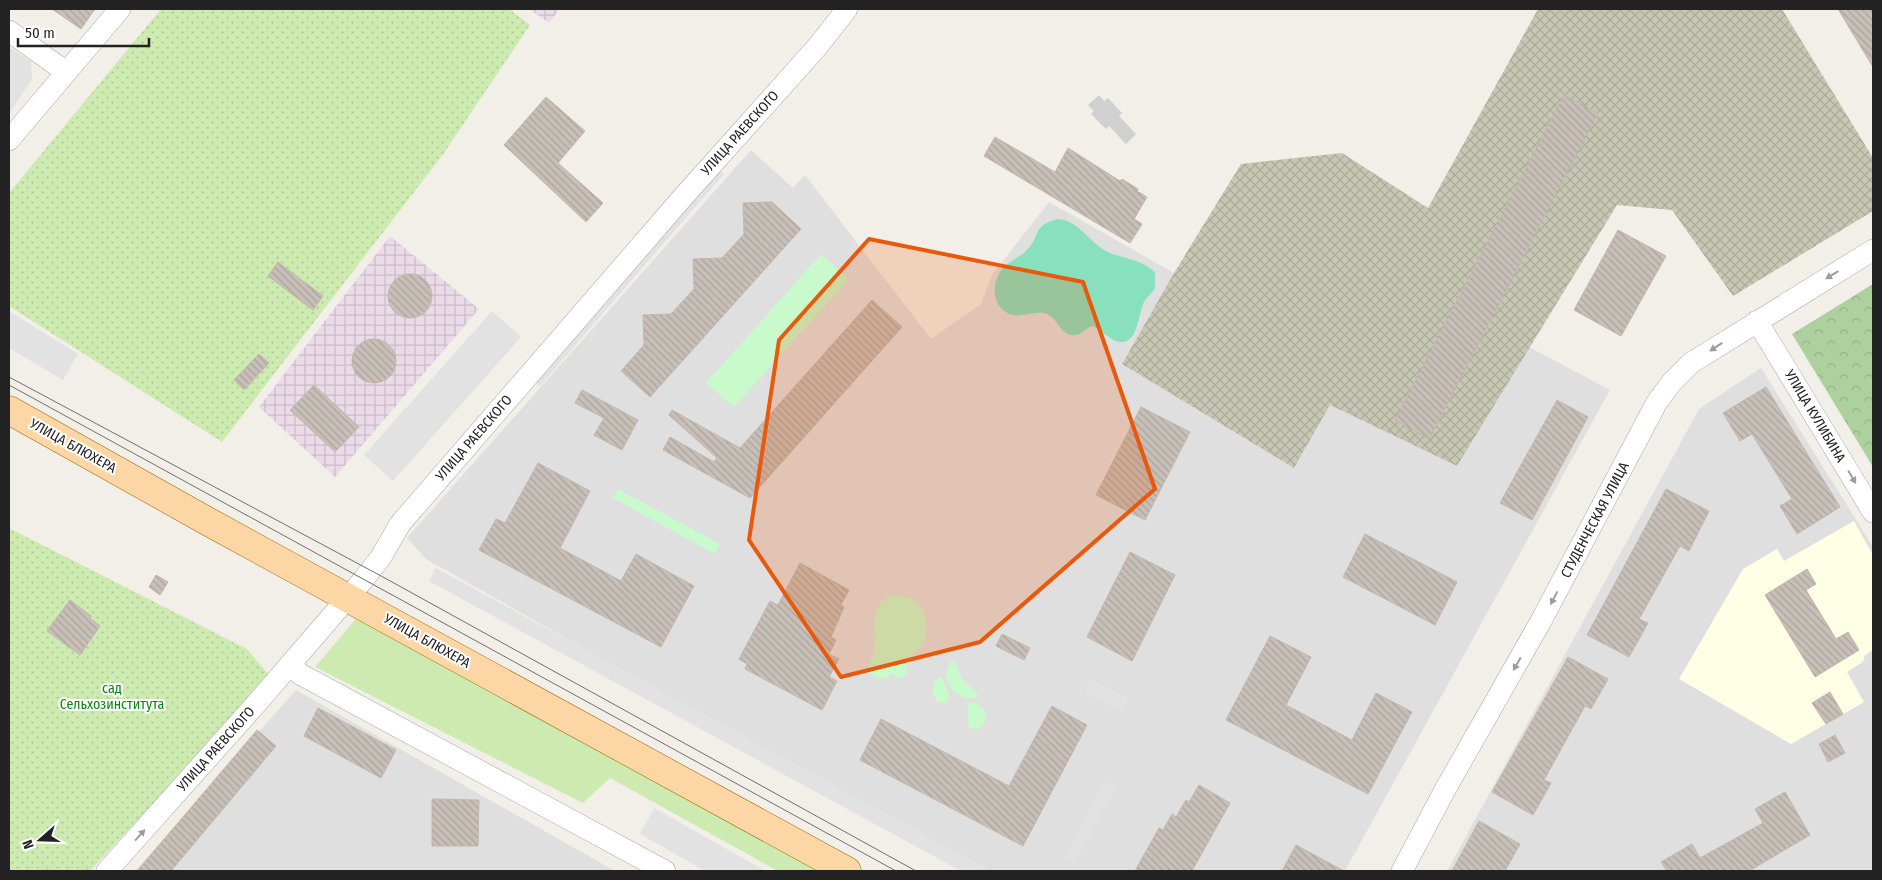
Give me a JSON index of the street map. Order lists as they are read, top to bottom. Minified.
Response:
{"streets":{"main road":["УЛИЦА БЛЮХЕРА"],"street":["УЛИЦА РАЕВСКОГО","УЛИЦА КУЛИБИНА","СТУДЕНЧЕСКАЯ УЛИЦА"]},"crossings":[["УЛИЦА РАЕВСКОГО","УЛИЦА БЛЮХЕРА"],["УЛИЦА КУЛИБИНА","СТУДЕНЧЕСКАЯ УЛИЦА"]],"one_way":["УЛИЦА КУЛИБИНА","СТУДЕНЧЕСКАЯ УЛИЦА"],"parks":["сад Сельхозинститута"],"scale_bar":"50 m","north":"left"}
